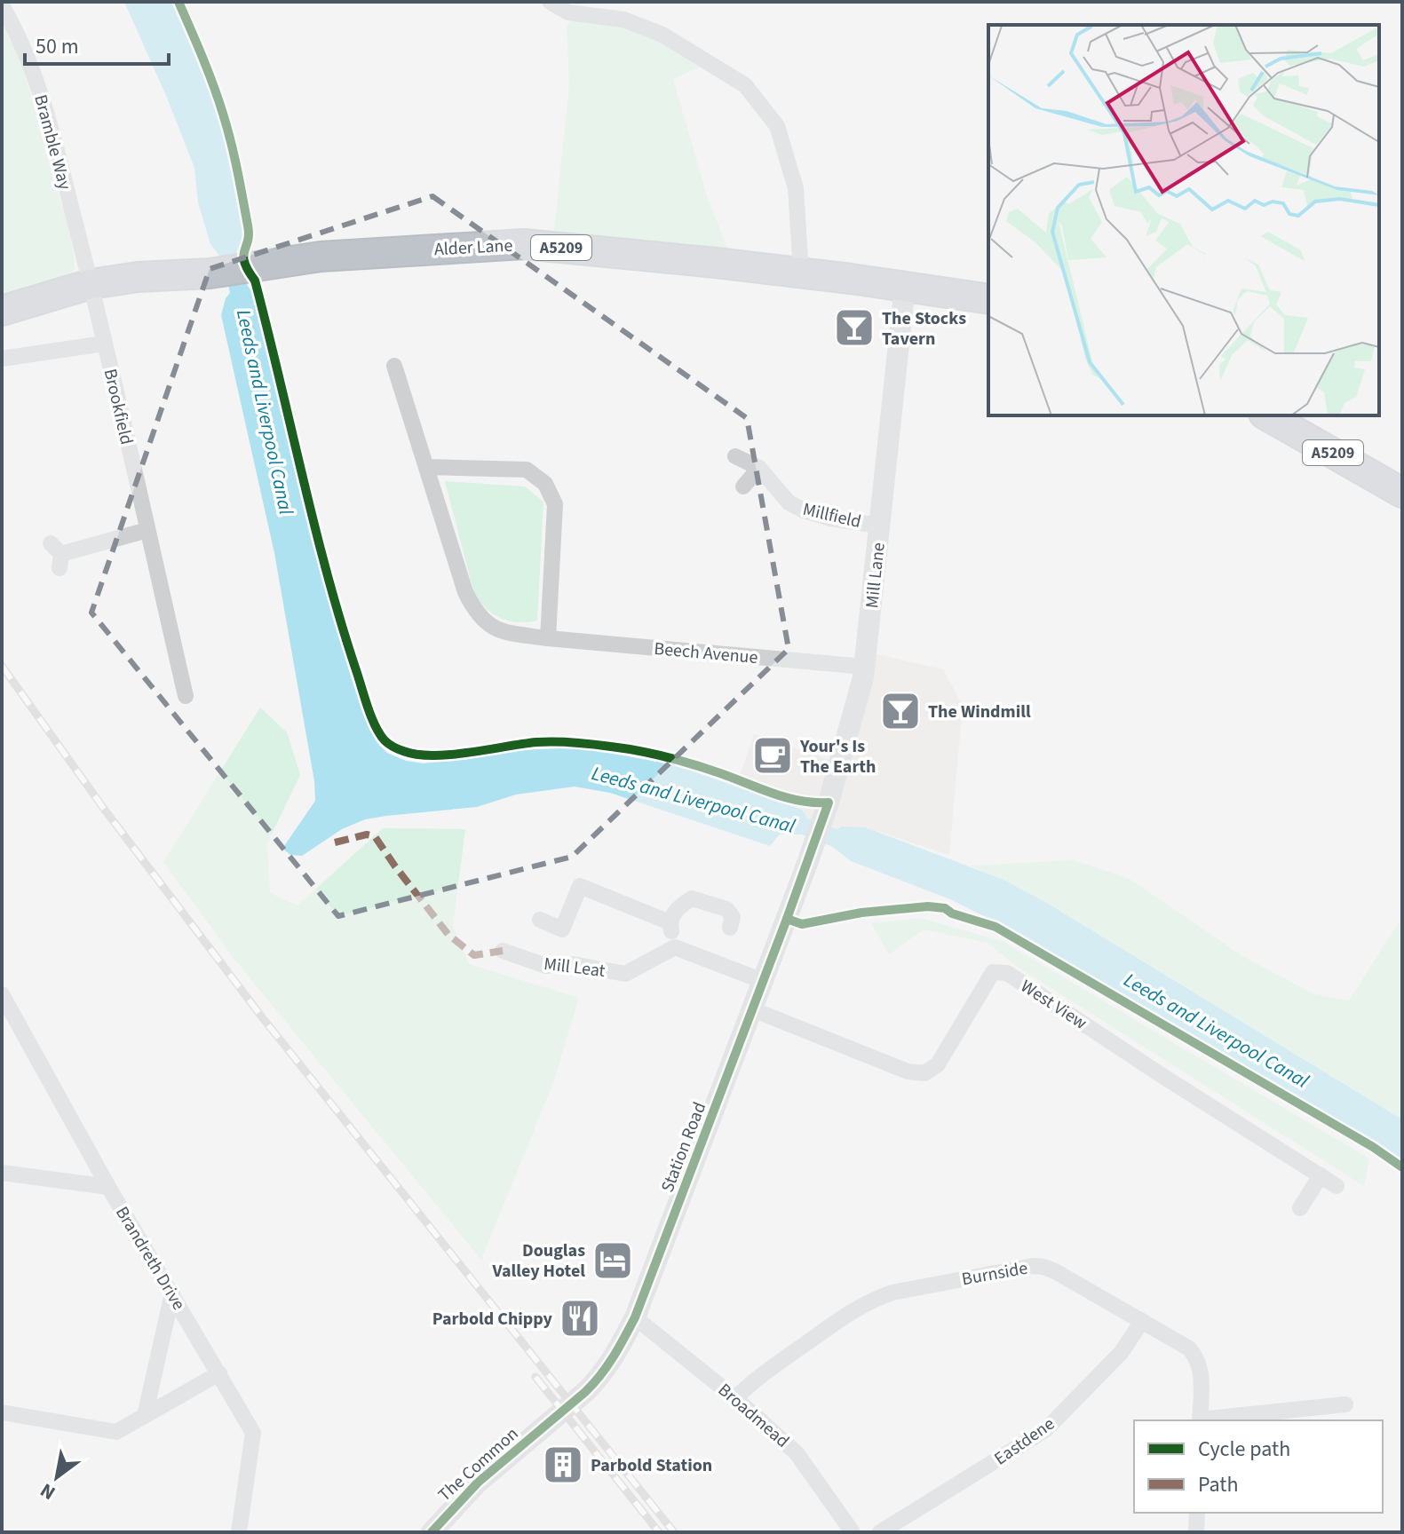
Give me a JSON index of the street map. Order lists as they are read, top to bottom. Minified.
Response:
{"streets":{"highway":["Alder Lane","A5209"],"street":["Bramble Way","Brookfield","Millfield","Mill Lane","Beech Avenue","Mill Leat","West View","Station Road","Brandreth Drive","Burnside","Broadmead","Eastdene","The Common"]},"crossings":[["Bramble Way","Alder Lane"],["Bramble Way","Brookfield"],["Alder Lane","Brookfield"],["Alder Lane","Mill Lane"],["Millfield","Mill Lane"],["Mill Lane","Beech Avenue"],["Mill Lane","Station Road"],["West View","Station Road"],["Station Road","Broadmead"],["Station Road","The Common"],["Burnside","Broadmead"],["Burnside","Eastdene"]],"water":["Leeds and Liverpool Canal"],"places":{"bar":["The Stocks Tavern","The Windmill"],"cafe":["Your's Is The Earth"],"hotel":["Douglas Valley Hotel"],"restaurant":["Parbold Chippy"],"building":["Parbold Station"]},"legend":["Cycle path","Path"],"scale_bar":"50 m","north":"bottom left"}
